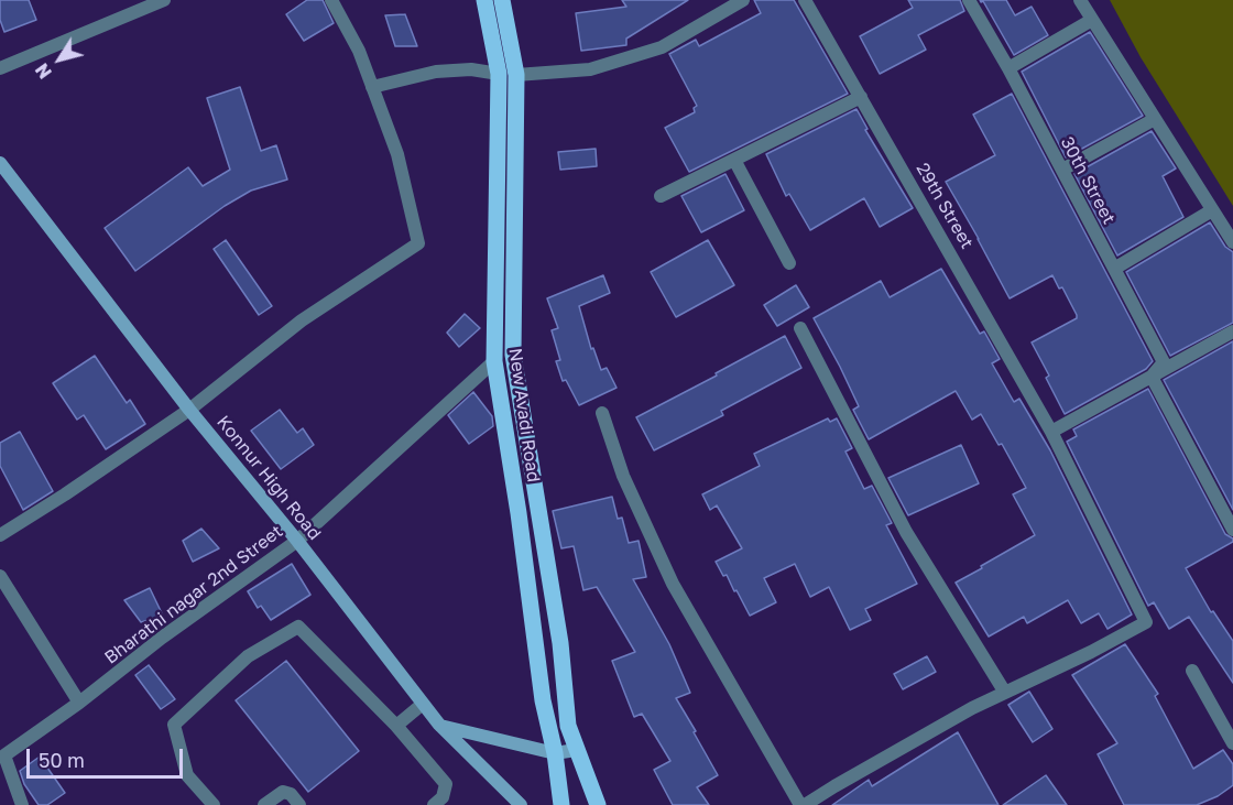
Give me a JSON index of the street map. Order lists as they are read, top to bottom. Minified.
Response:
{"streets":{"main road":["New Avadi Road","Konnur High Road"],"street":["30th Street","29th Street","Bharathi nagar 2nd Street"]},"crossings":[["New Avadi Road","Bharathi nagar 2nd Street"],["Konnur High Road","Bharathi nagar 2nd Street"]],"scale_bar":"50 m","north":"bottom left"}
